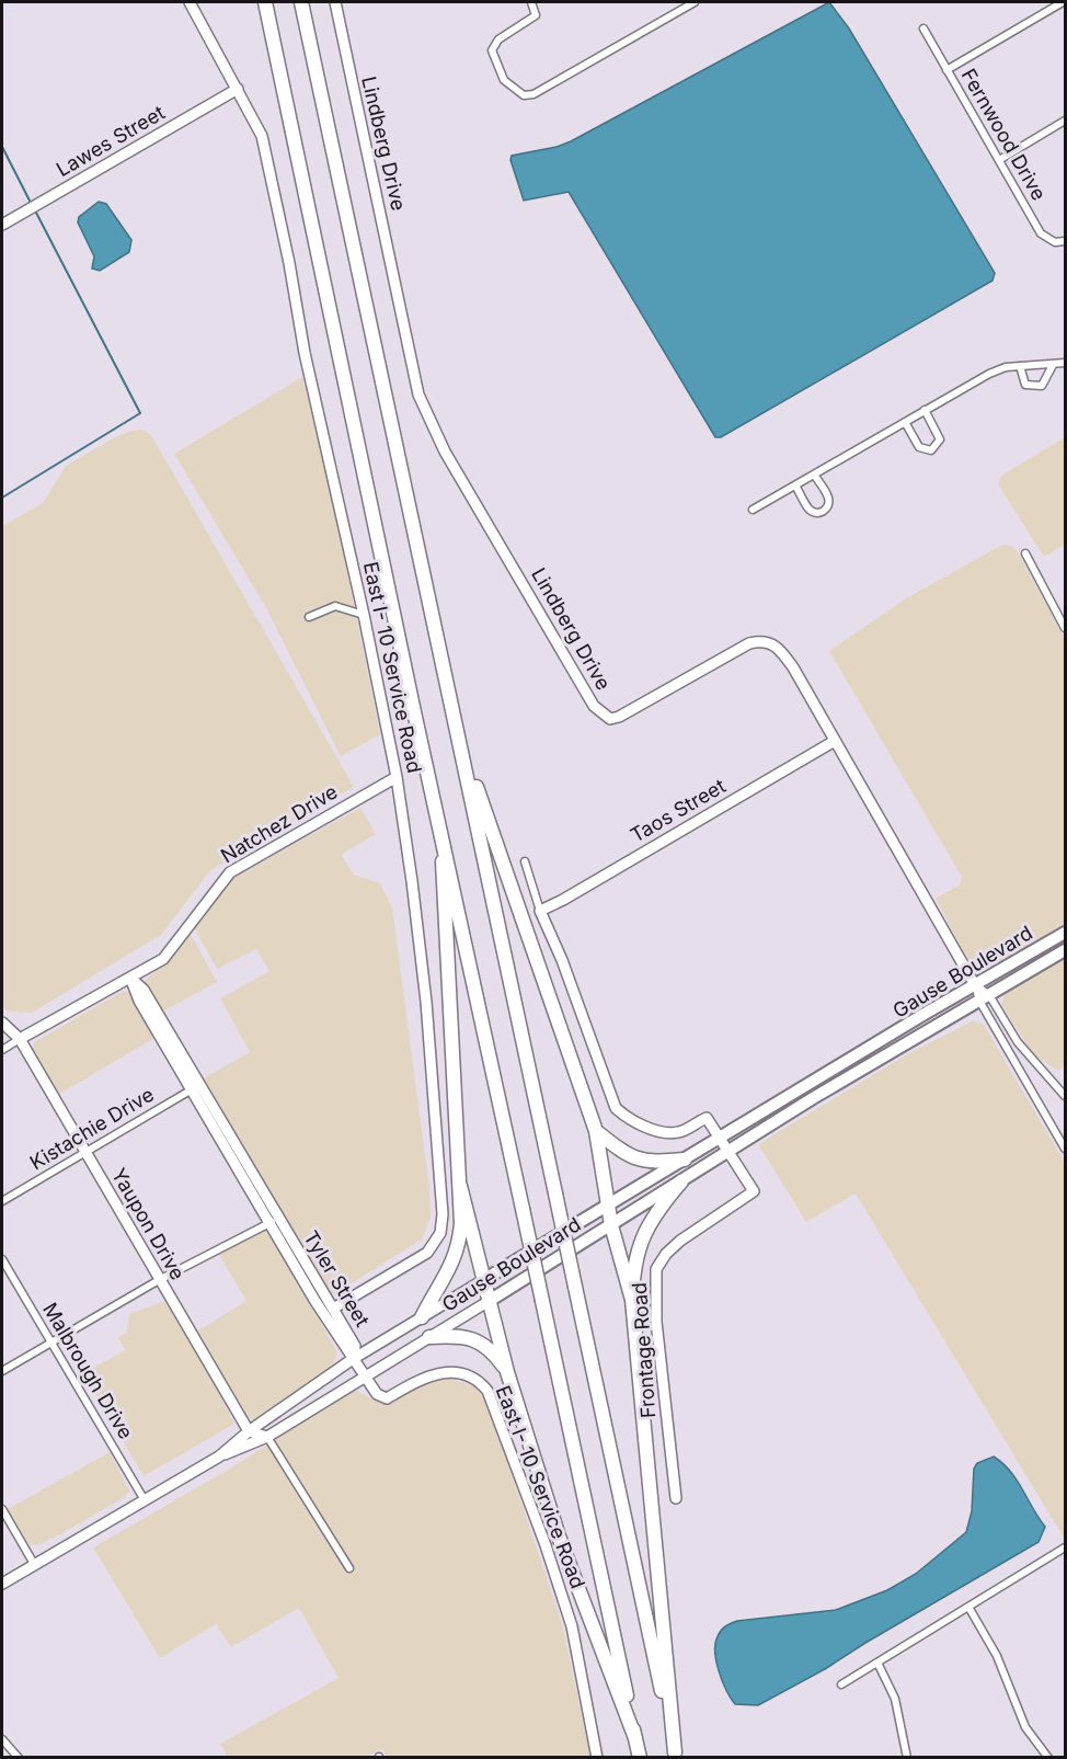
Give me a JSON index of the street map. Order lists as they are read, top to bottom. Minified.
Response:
{"streets":{"main road":["Gause Boulevard"],"street":["Fernwood Drive","Lawes Street","Lindberg Drive","East I- 10 Service Road","Taos Street","Natchez Drive","Kistachie Drive","Yaupon Drive","Tyler Street","Frontage Road","Malbrough Drive"]},"crossings":[["Lawes Street","East I- 10 Service Road"],["Lindberg Drive","Taos Street"],["Lindberg Drive","Gause Boulevard"],["East I- 10 Service Road","Natchez Drive"],["East I- 10 Service Road","Gause Boulevard"],["East I- 10 Service Road","Tyler Street"],["Taos Street","Frontage Road"],["Natchez Drive","Yaupon Drive"],["Natchez Drive","Tyler Street"],["Gause Boulevard","Yaupon Drive"],["Gause Boulevard","Tyler Street"],["Gause Boulevard","Frontage Road"],["Gause Boulevard","Malbrough Drive"],["Kistachie Drive","Yaupon Drive"],["Kistachie Drive","Tyler Street"]]}
